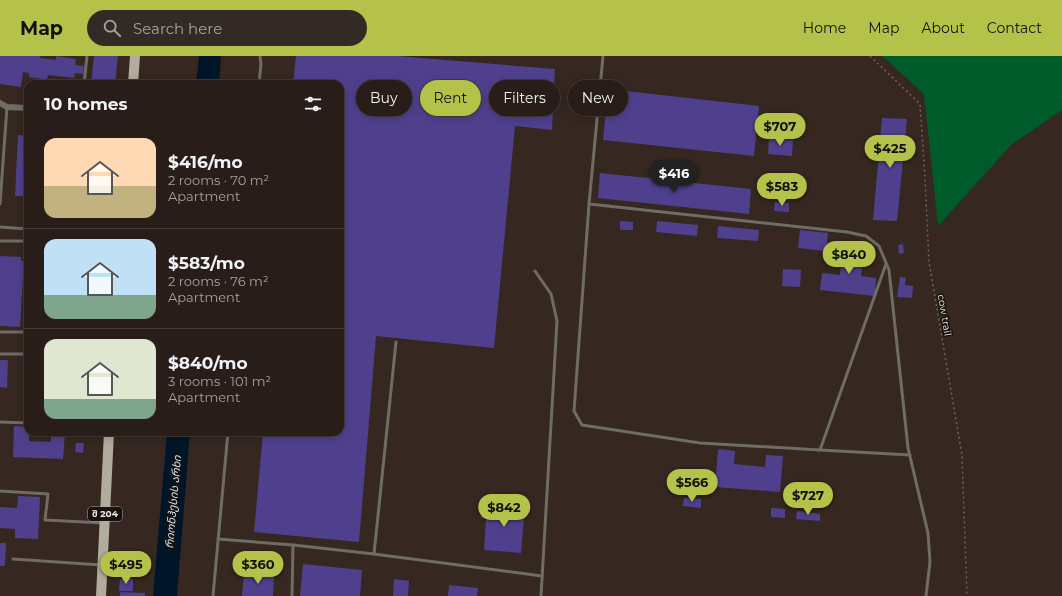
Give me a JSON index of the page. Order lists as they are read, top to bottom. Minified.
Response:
{"streets":{"main road":["შ 204"],"path":["cow trail"]},"water":["რიონჰესის არხი"],"page":{"header":"Map","search":"Search here","nav":["Home","Map","About","Contact"],"chip":["Buy","Rent","Filters","New"],"heading":"10 homes","price":["$707","$425","$416","$583","$840","$566","$727","$842","$495","$360"],"list":[{"name":"$416/mo","note":"2 rooms · 70 m² · Apartment"},{"name":"$583/mo","note":"2 rooms · 76 m² · Apartment"},{"name":"$840/mo","note":"3 rooms · 101 m² · Apartment"}]}}
